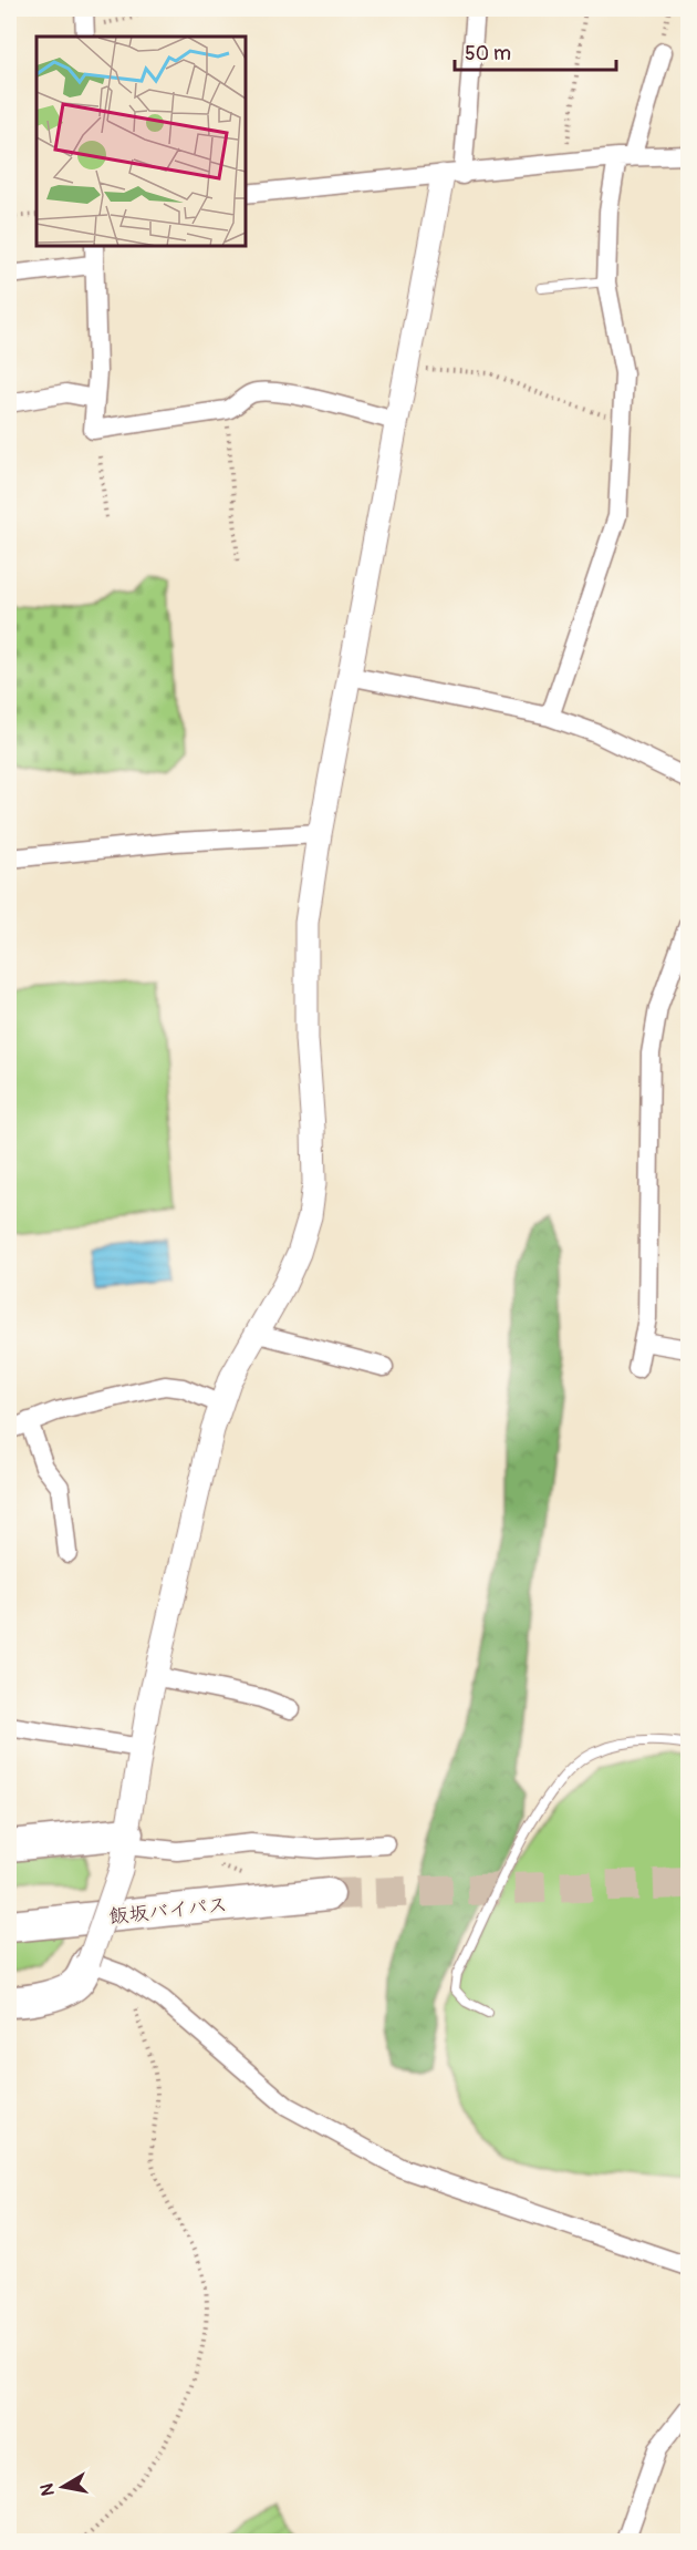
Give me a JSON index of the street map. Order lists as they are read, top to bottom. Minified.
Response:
{"streets":{"highway":["飯坂バイパス"]},"scale_bar":"50 m","north":"left"}
